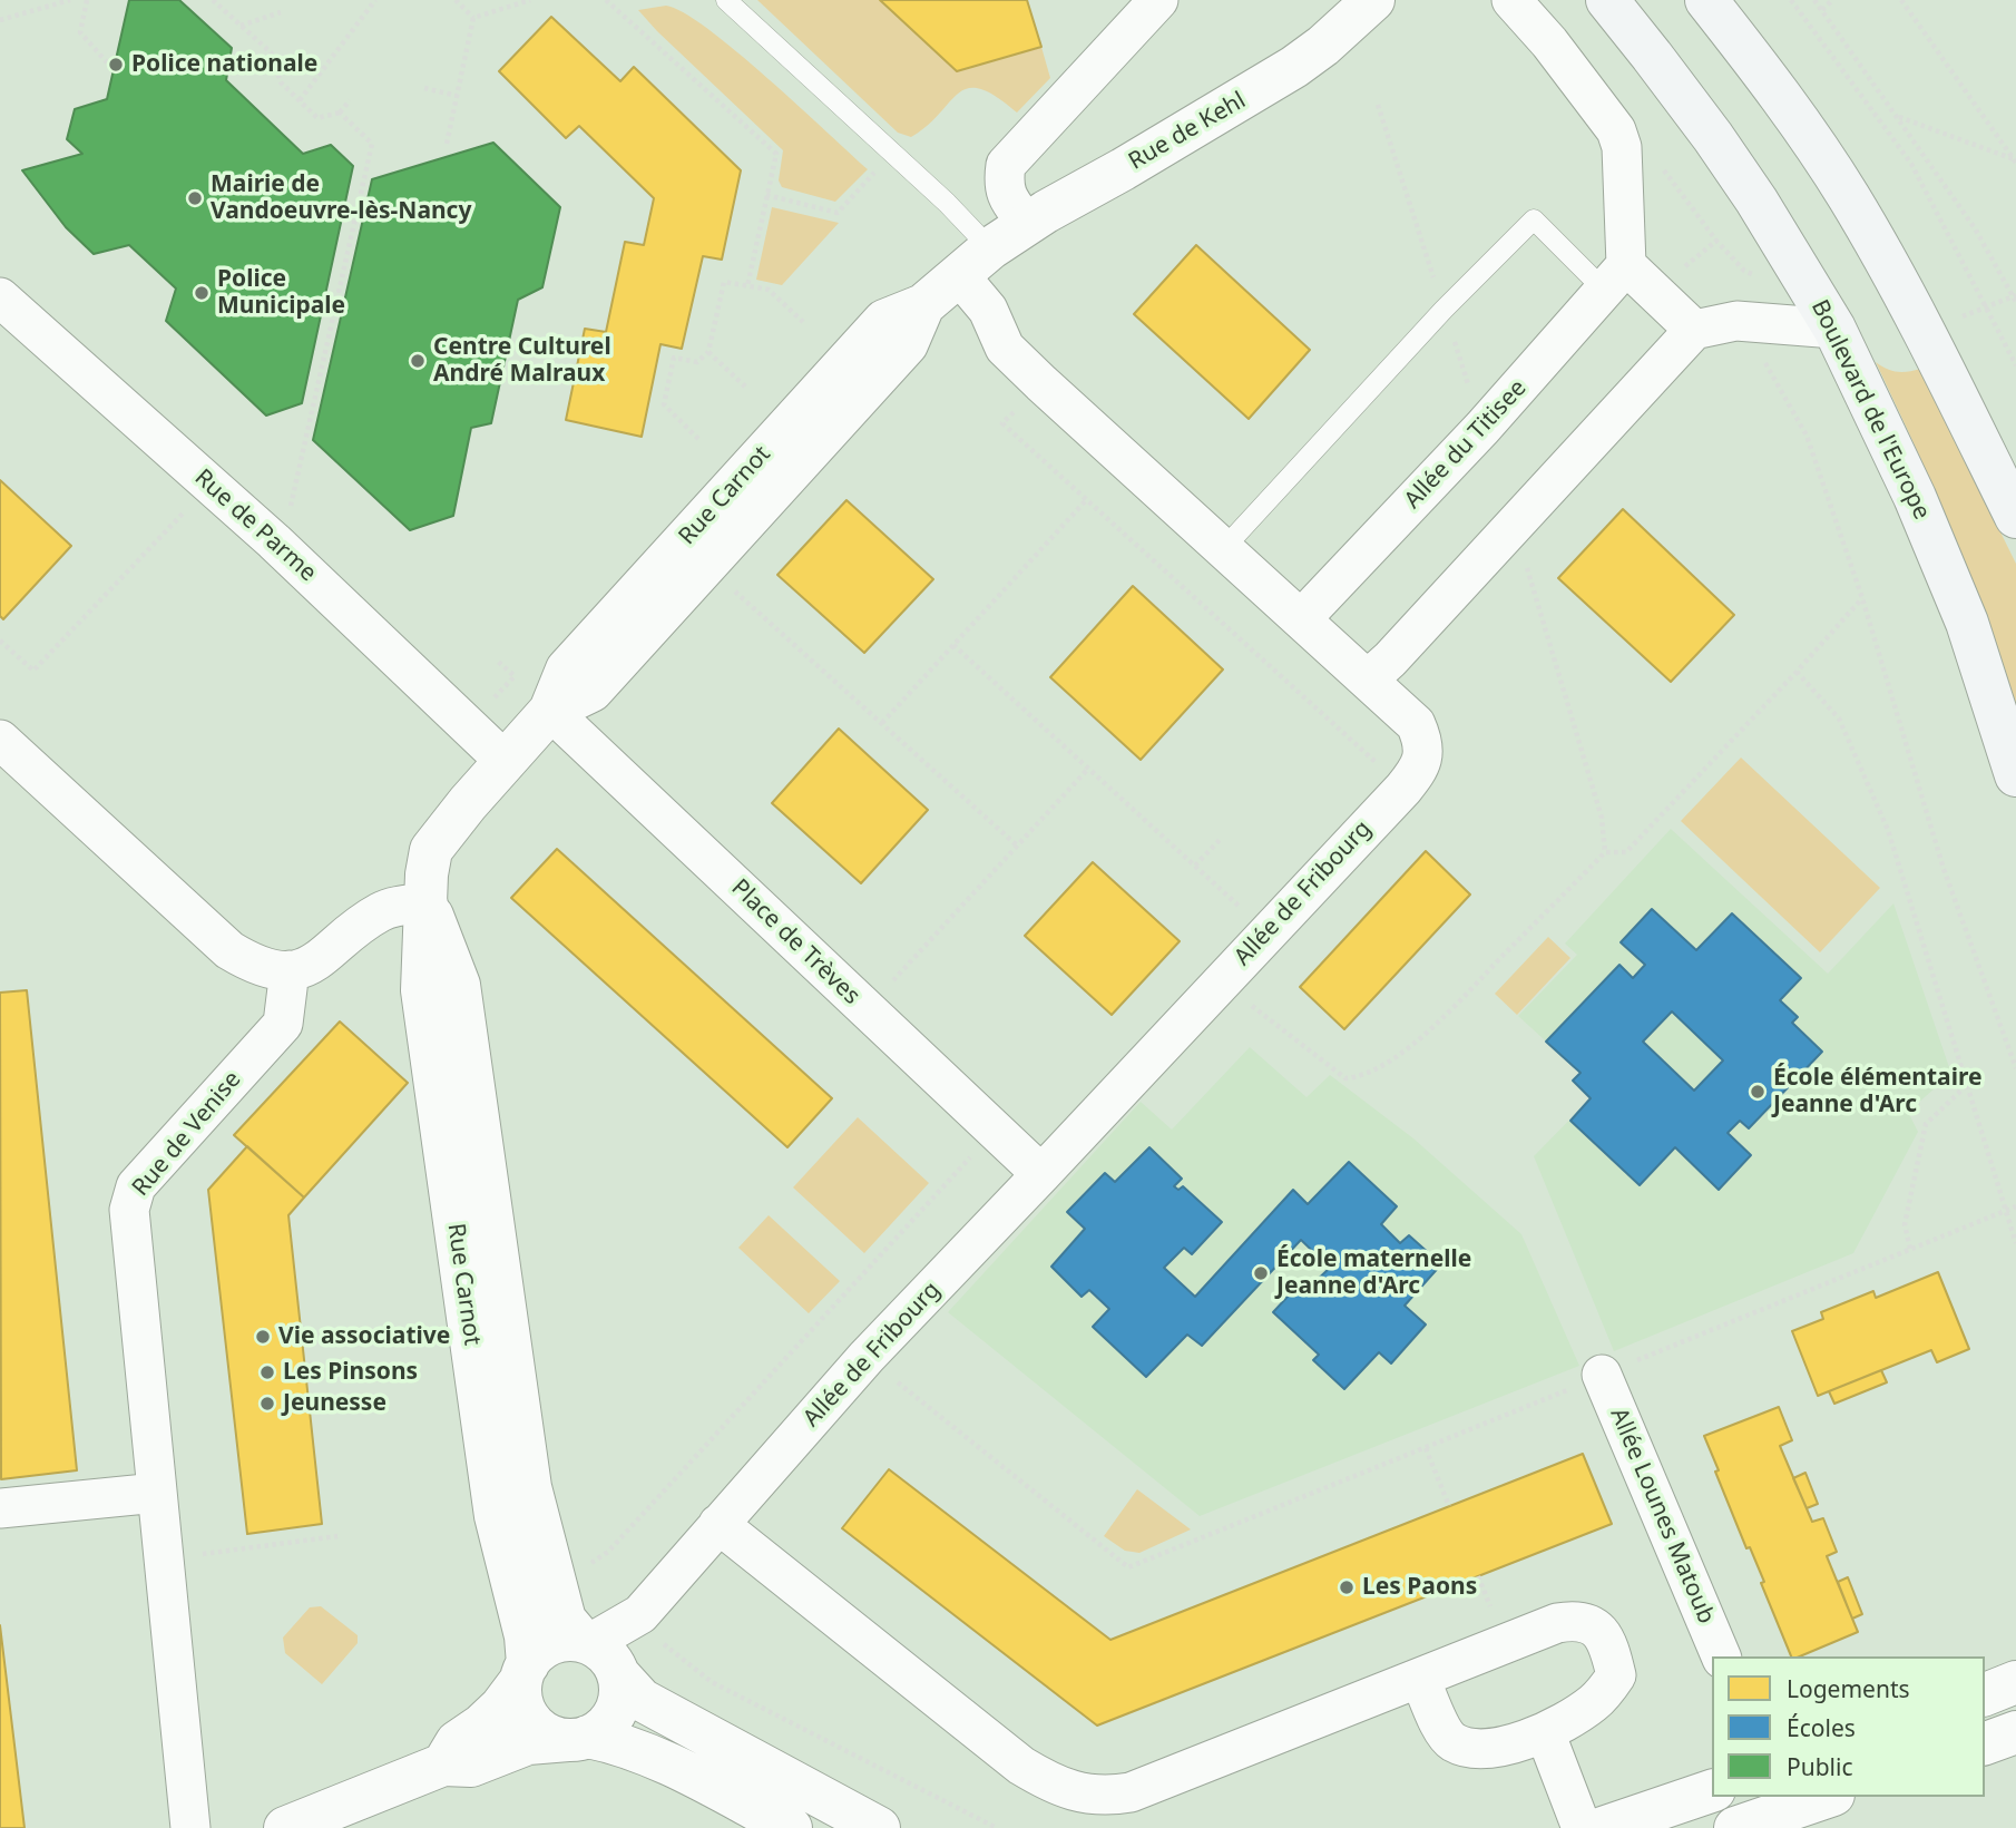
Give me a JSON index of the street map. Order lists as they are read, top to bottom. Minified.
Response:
{"streets":{"main road":["Boulevard de l'Europe"],"street":["Rue de Kehl","Allée du Titisee","Rue Carnot","Rue de Parme","Allée de Fribourg","Place de Trèves","Rue de Venise","Allée Lounes Matoub"]},"crossings":[["Rue de Kehl","Rue Carnot"],["Rue de Kehl","Allée de Fribourg"],["Allée du Titisee","Allée de Fribourg"],["Rue Carnot","Rue de Parme"],["Rue Carnot","Allée de Fribourg"],["Rue Carnot","Place de Trèves"],["Allée de Fribourg","Place de Trèves"]],"places":["Police nationale","Mairie de Vandoeuvre-lès-Nancy","Police Municipale","Centre Culturel André Malraux","École élémentaire Jeanne d'Arc","École maternelle Jeanne d'Arc","Vie associative","Les Pinsons","Jeunesse","Les Paons"],"legend":["Logements","Écoles","Public"]}
